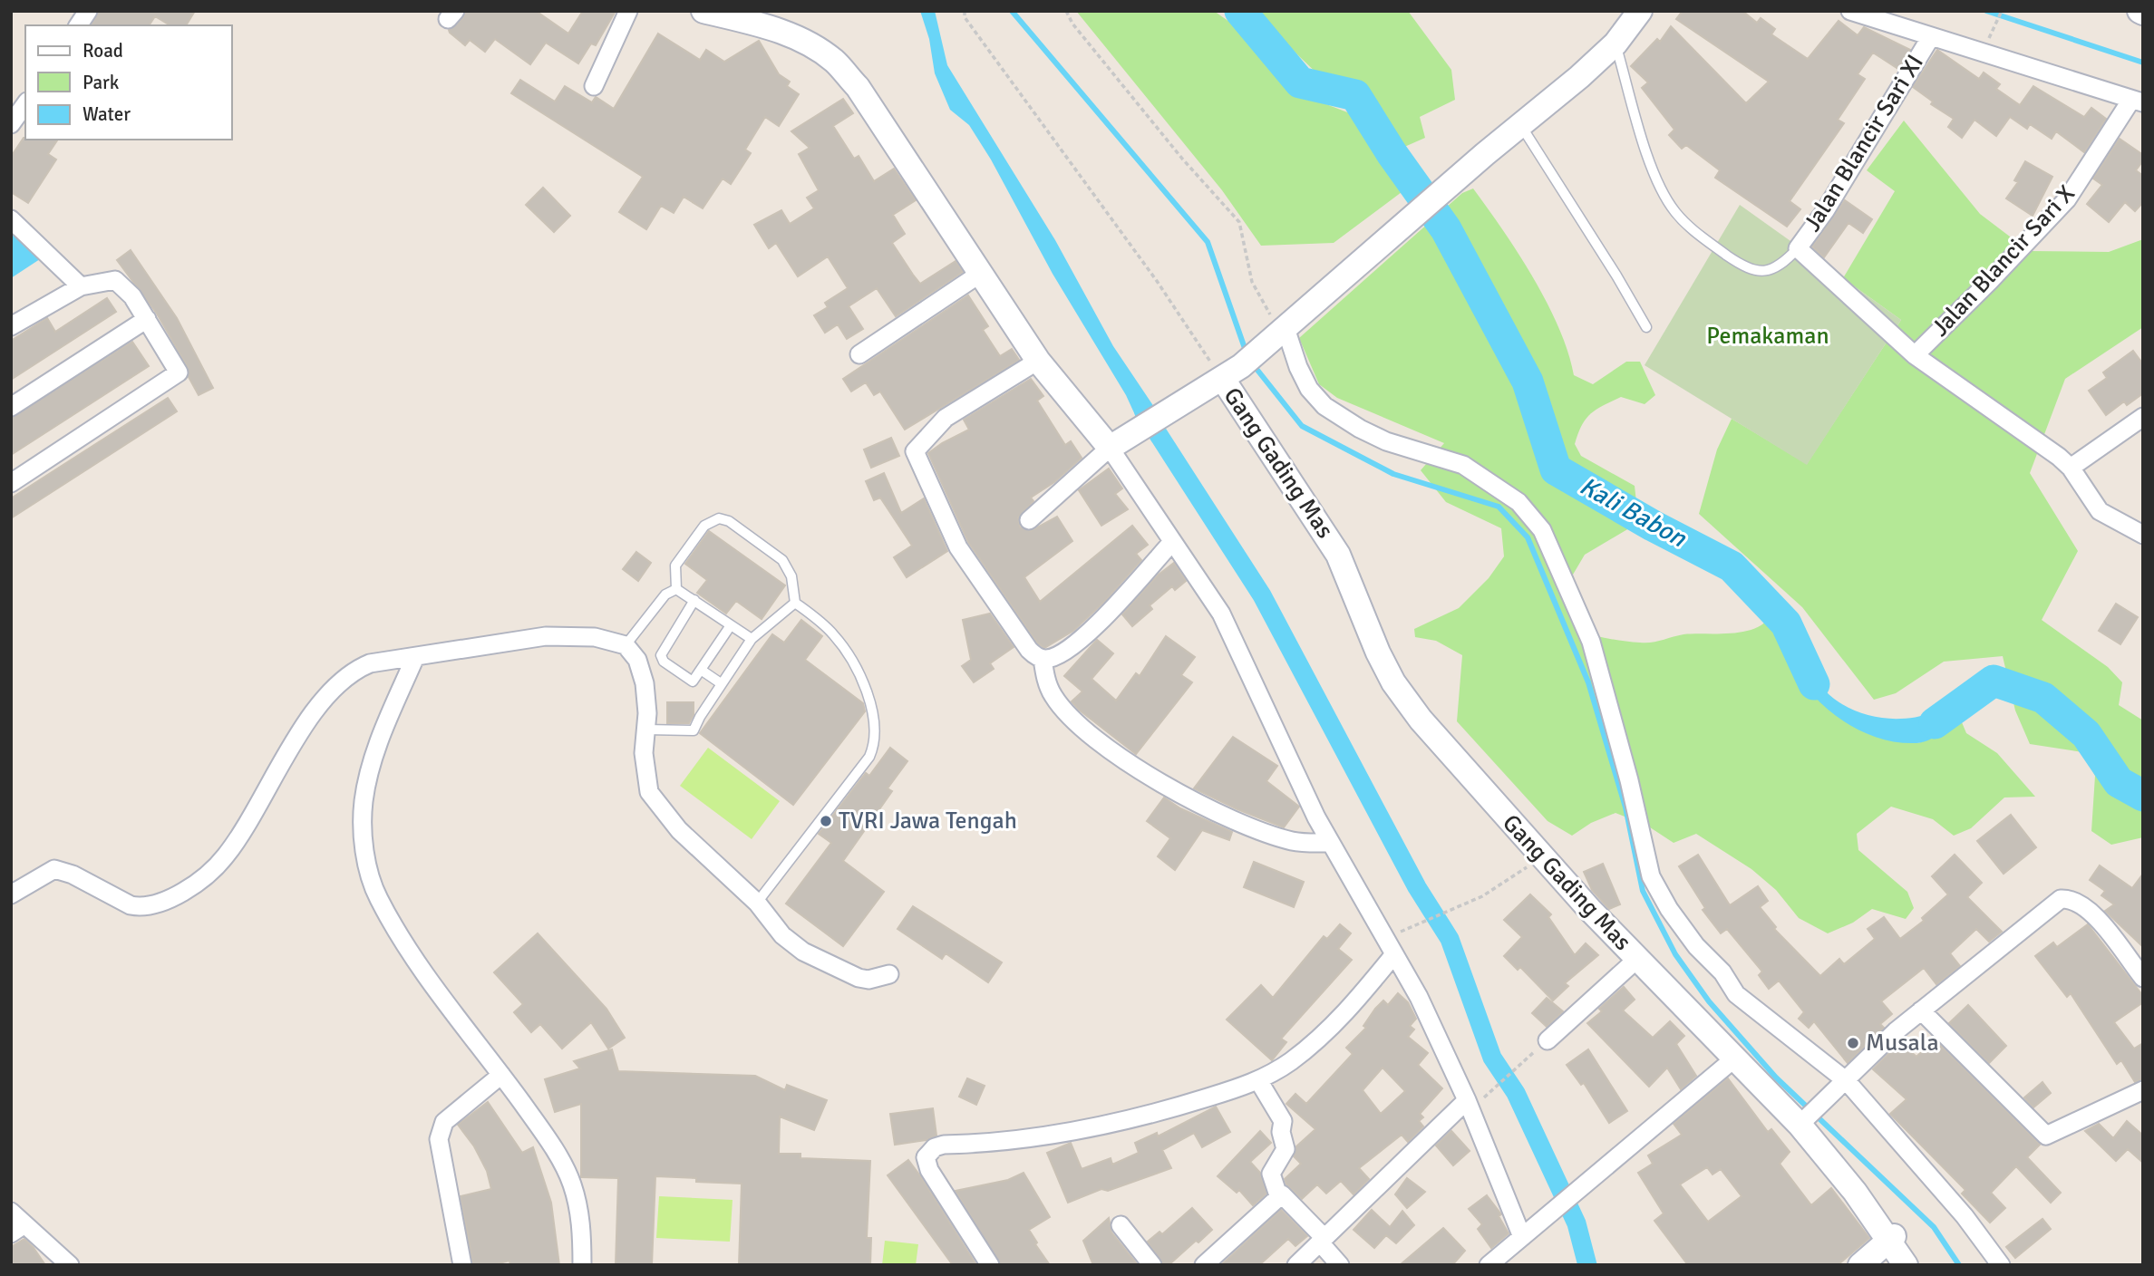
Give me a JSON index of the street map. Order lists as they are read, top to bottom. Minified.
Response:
{"streets":{"main road":["Gang Gading Mas"],"street":["Jalan Blancir Sari XI","Jalan Blancir Sari X"]},"water":["Kali Babon"],"parks":["Pemakaman"],"places":["TVRI Jawa Tengah","Musala"],"legend":["Road","Park","Water"]}
